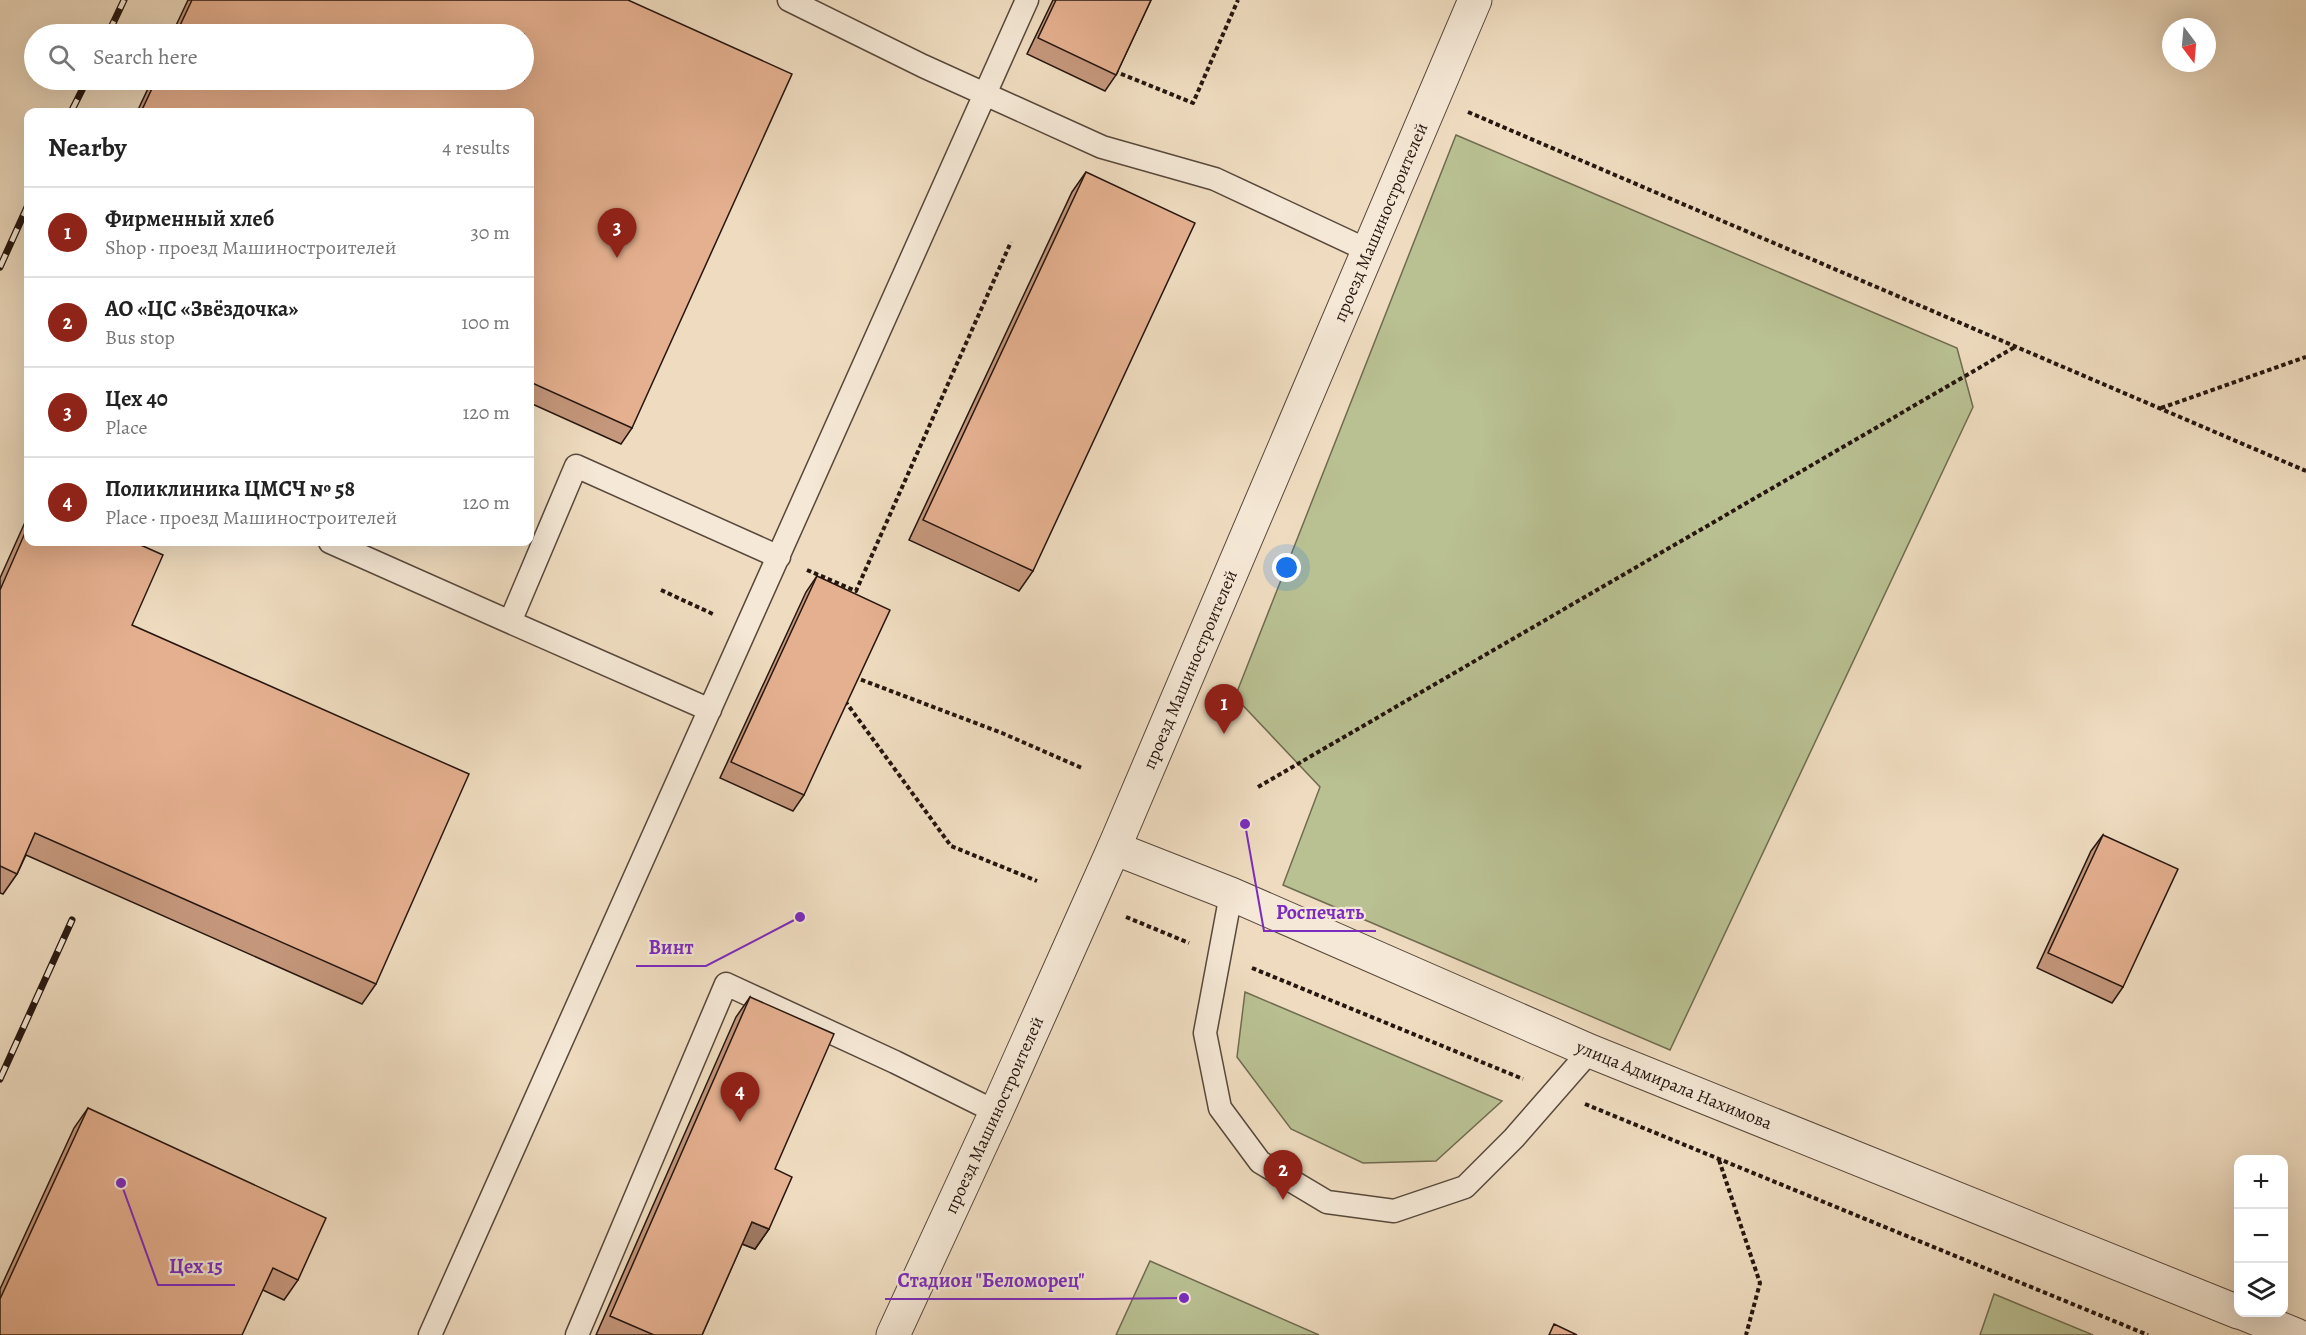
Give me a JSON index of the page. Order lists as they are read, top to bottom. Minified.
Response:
{"streets":{"street":["проезд Машиностроителей","улица Адмирала Нахимова"]},"crossings":[["проезд Машиностроителей","улица Адмирала Нахимова"]],"places":["Роспечать","Винт","Цех 15","Стадион \"Беломорец\""],"north":"bottom","page":{"search":"Search here","heading":["Nearby","4 results"],"list":[{"mark":"1","name":"Фирменный хлеб","note":"Shop · проезд Машиностроителей","value":"30 m"},{"mark":"2","name":"АО «ЦС «Звёздочка»","note":"Bus stop","value":"100 m"},{"mark":"3","name":"Цех 40","note":"Place","value":"120 m"},{"mark":"4","name":"Поликлиника ЦМСЧ № 58","note":"Place · проезд Машиностроителей","value":"120 m"}],"pins":["3","1","4","2"],"map_buttons":["+","−"]}}
